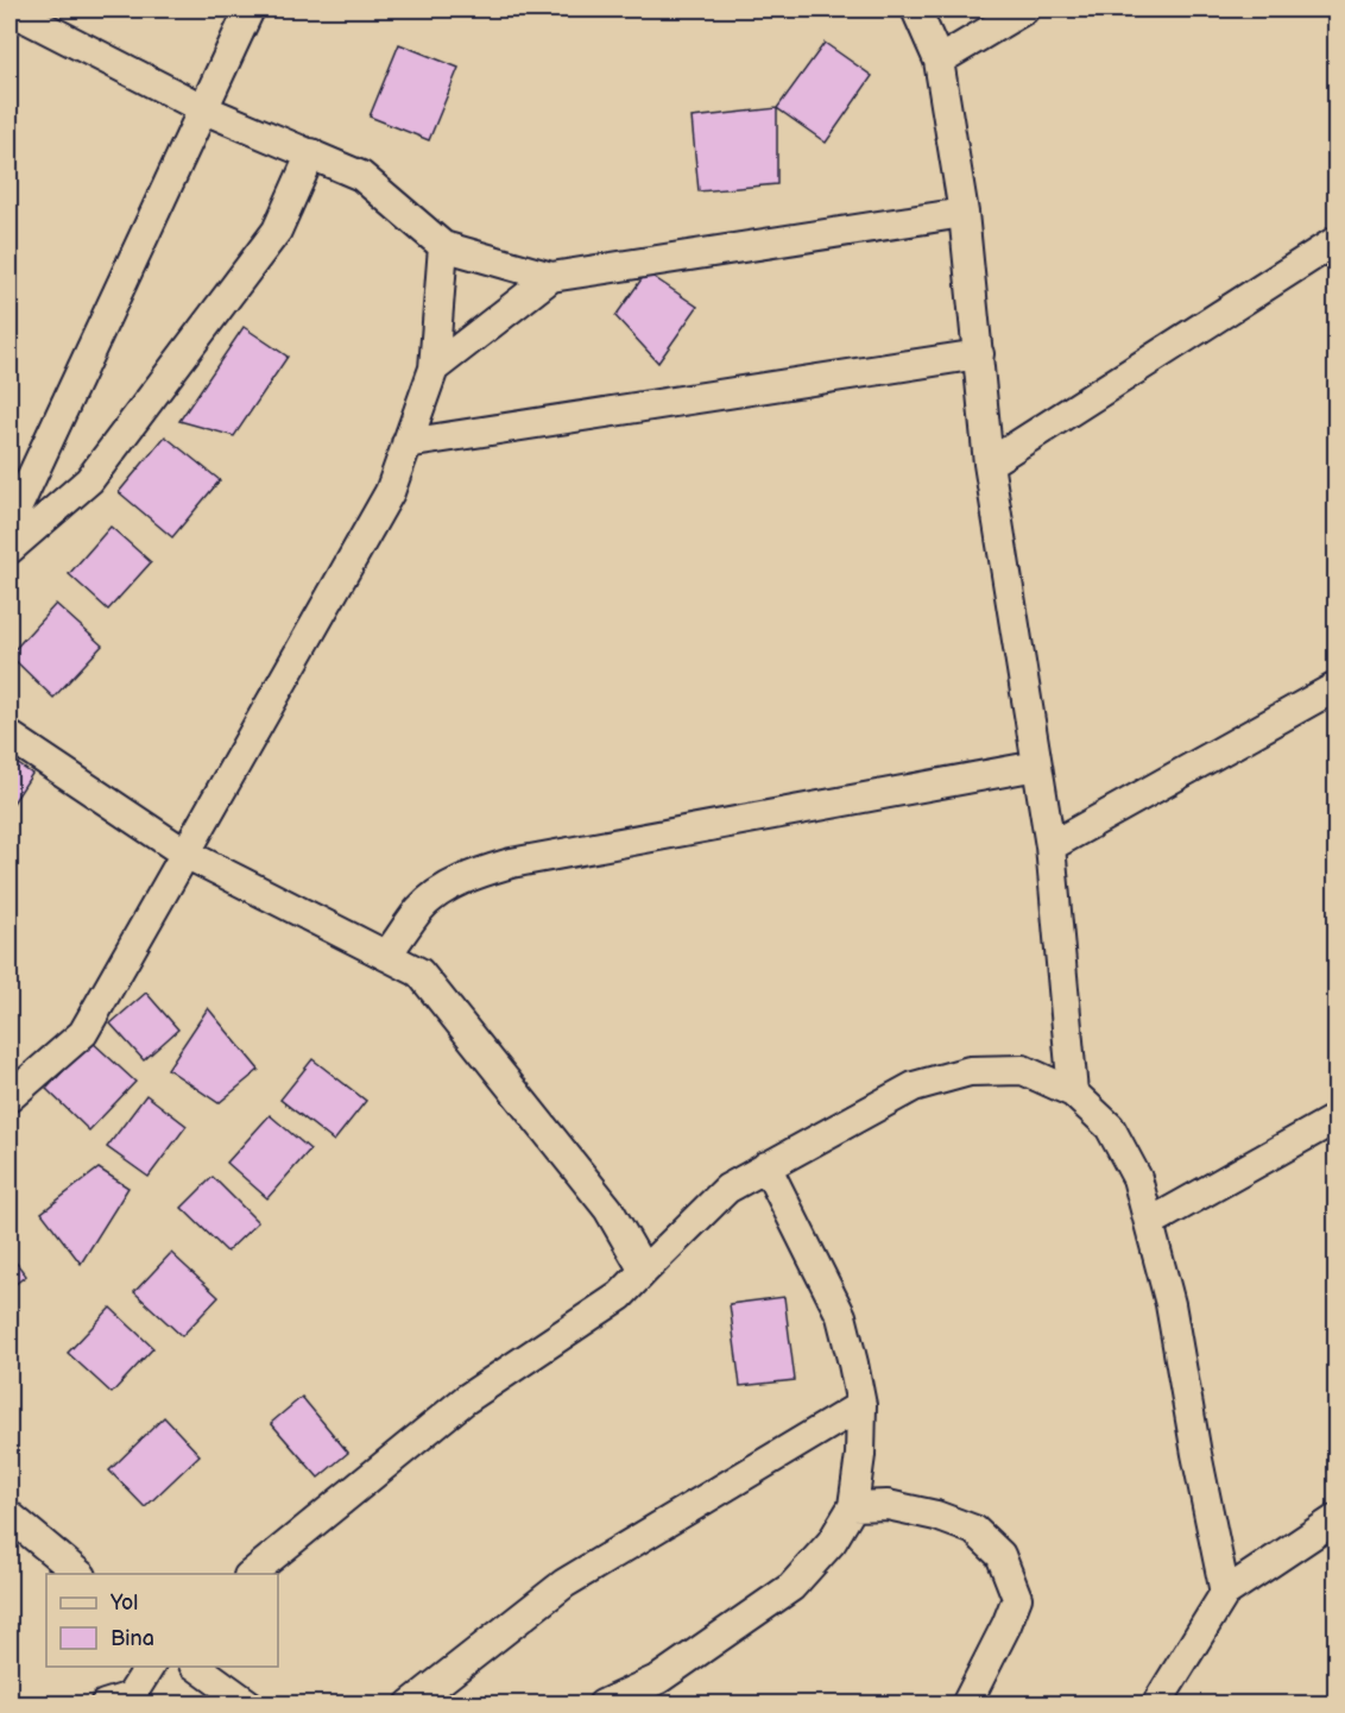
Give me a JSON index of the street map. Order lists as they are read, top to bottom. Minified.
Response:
{"legend":["Yol","Bina"]}
